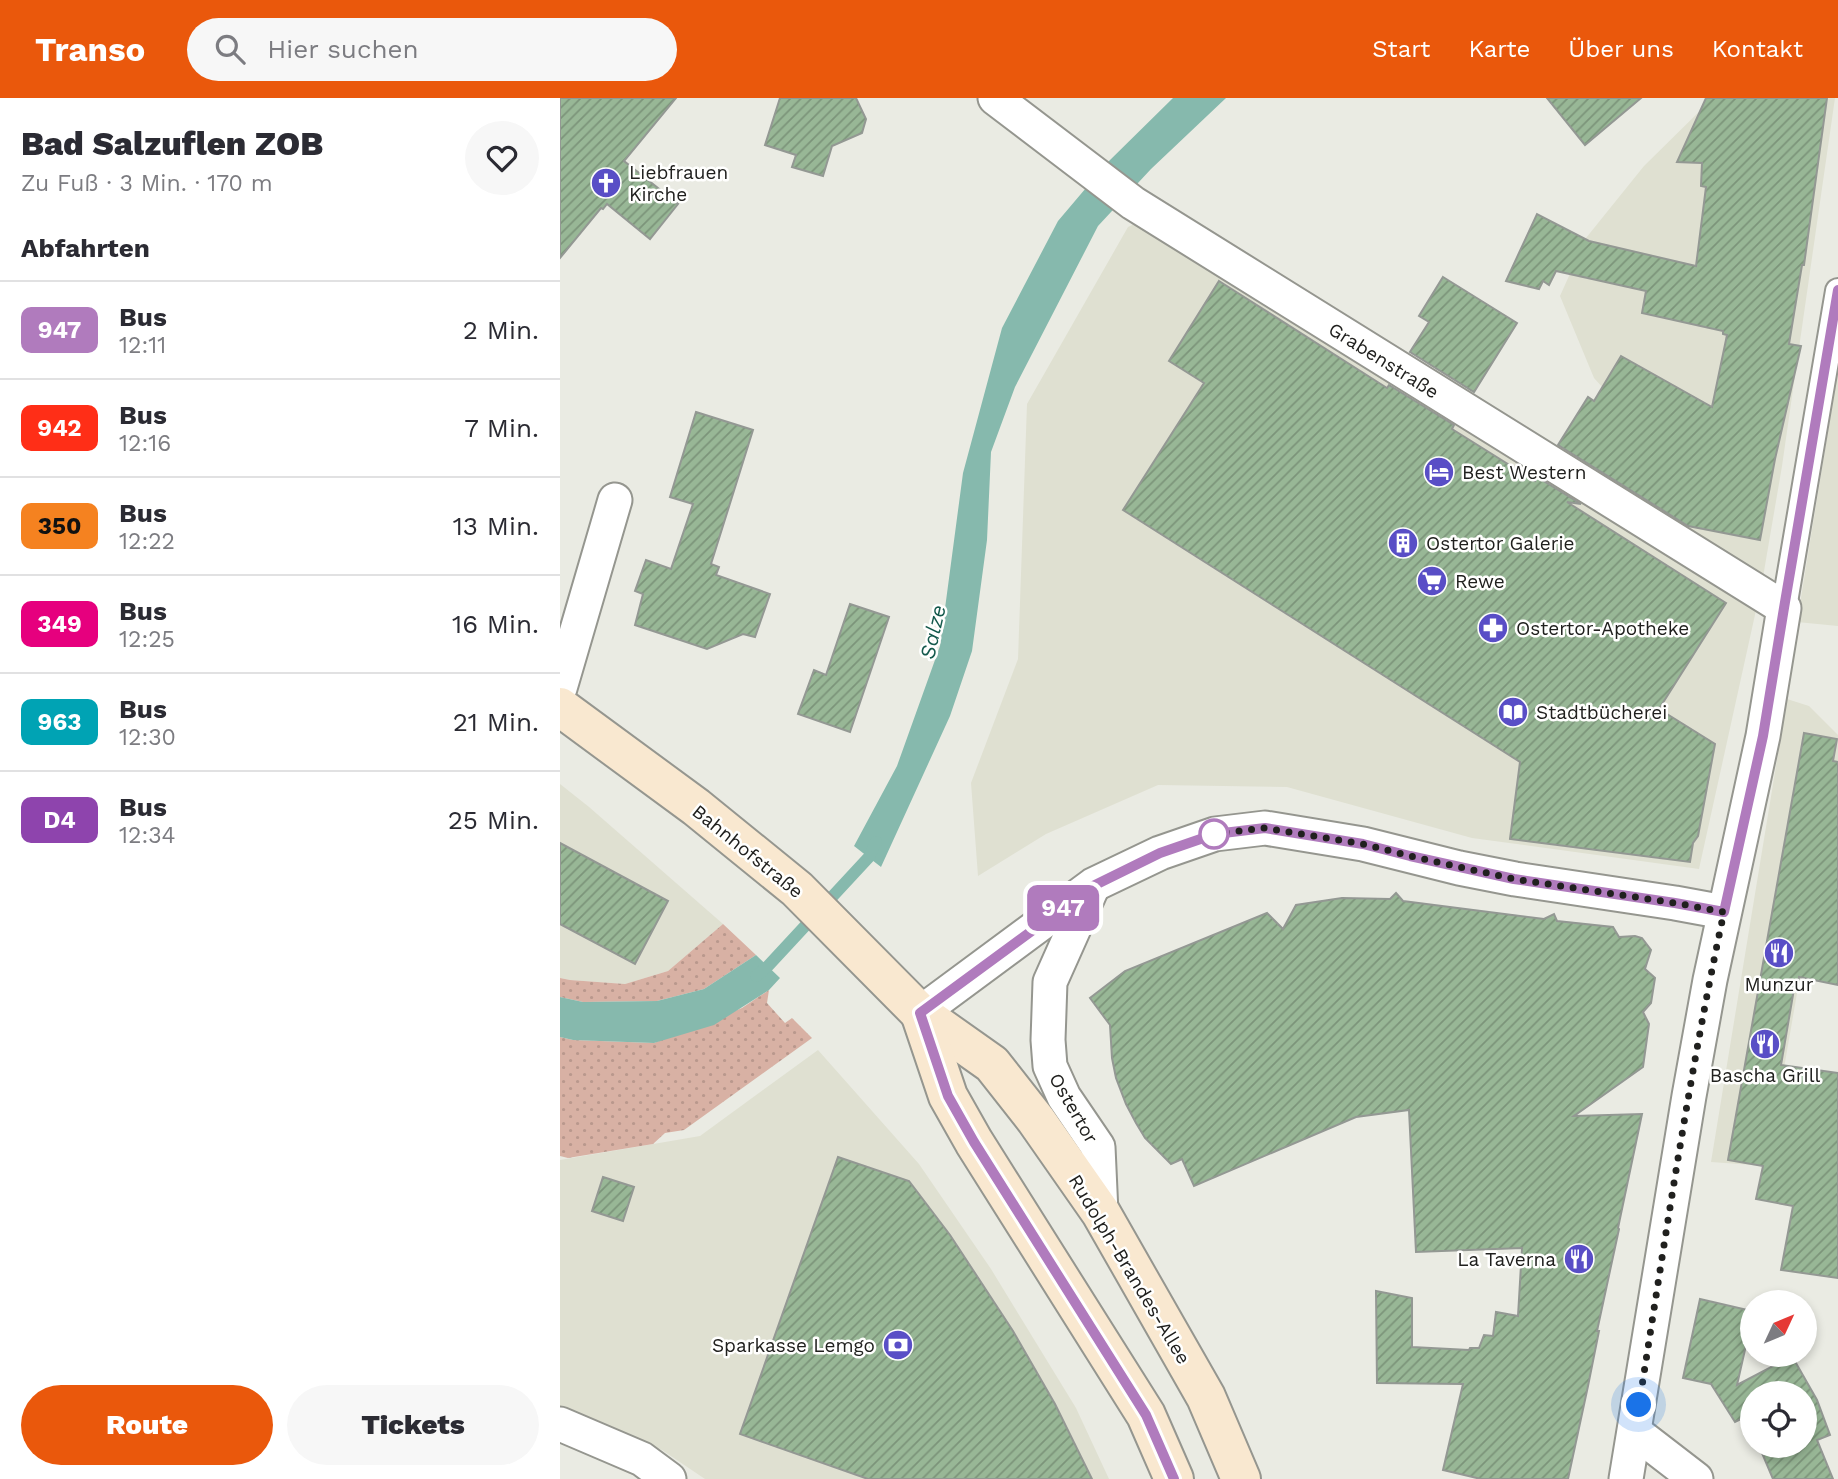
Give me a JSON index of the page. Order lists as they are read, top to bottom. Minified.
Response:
{"streets":{"main road":["Bahnhofstraße","Rudolph-Brandes-Allee"],"street":["Grabenstraße","Ostertor"]},"crossings":[["Bahnhofstraße","Rudolph-Brandes-Allee"],["Ostertor","Rudolph-Brandes-Allee"]],"water":["Salze"],"places":{"church":["Liebfrauen Kirche"],"hotel":["Best Western"],"building":["Ostertor Galerie"],"supermarket":["Rewe"],"pharmacy":["Ostertor-Apotheke"],"library":["Stadtbücherei"],"restaurant":["Munzur","Bascha Grill","La Taverna"],"bank":["Sparkasse Lemgo"]},"lines":["bus line 947"],"north":"top right","page":{"header":"Transo","search":"Hier suchen","nav":["Start","Karte","Über uns","Kontakt"],"heading":[["Bad Salzuflen ZOB","Zu Fuß · 3 Min. · 170 m"],"Abfahrten"],"on_map":"947","list":[{"mark":"947","name":"Bus","note":"12:11","value":"2 Min."},{"mark":"942","name":"Bus","note":"12:16","value":"7 Min."},{"mark":"350","name":"Bus","note":"12:22","value":"13 Min."},{"mark":"349","name":"Bus","note":"12:25","value":"16 Min."},{"mark":"963","name":"Bus","note":"12:30","value":"21 Min."},{"mark":"D4","name":"Bus","note":"12:34","value":"25 Min."}],"buttons":["Route","Tickets"]}}
